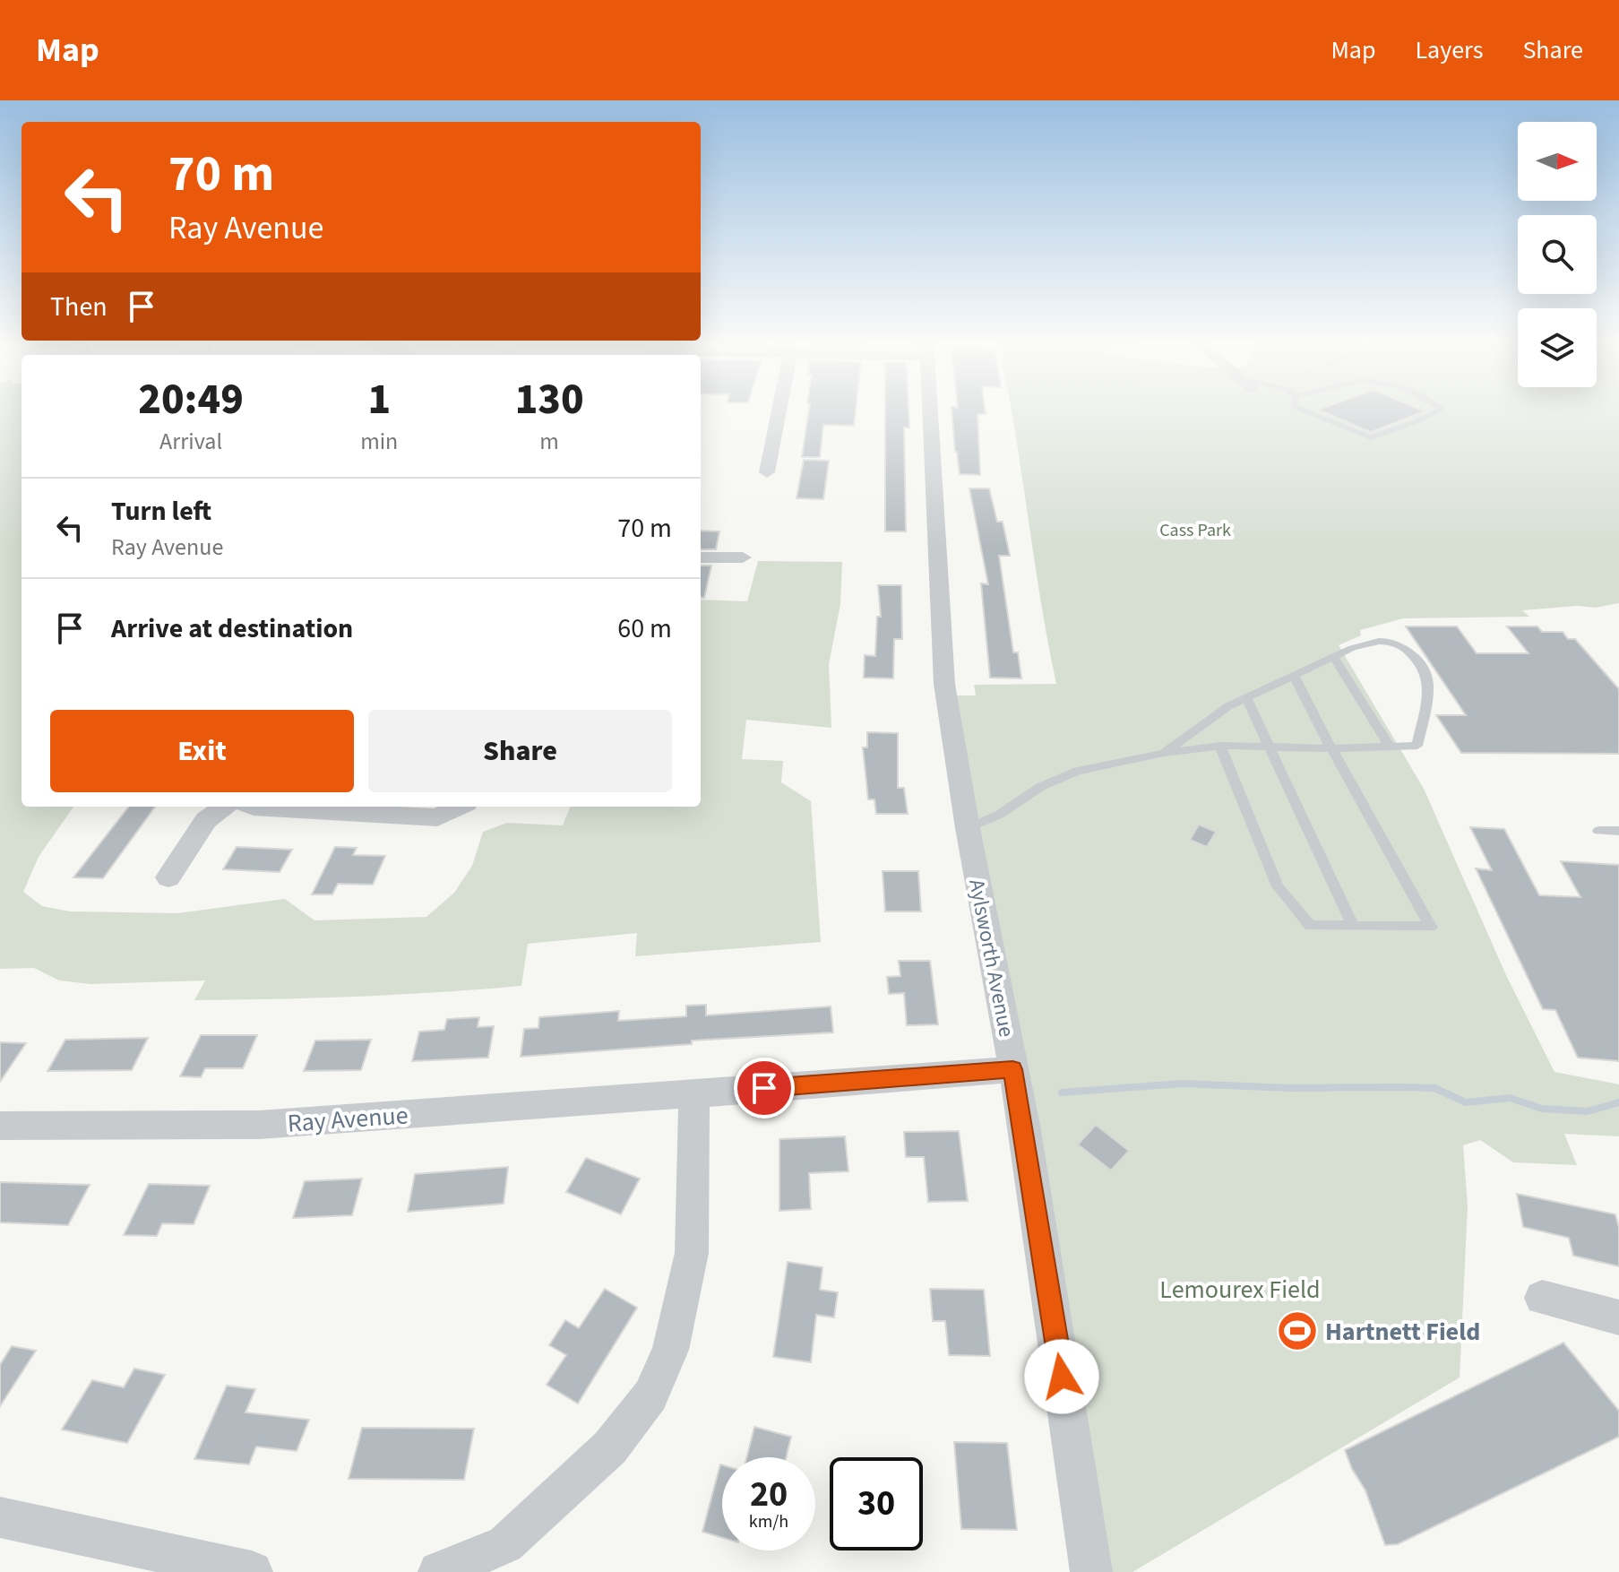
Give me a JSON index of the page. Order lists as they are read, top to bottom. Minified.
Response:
{"streets":{"street":["Aylsworth Avenue","Ray Avenue"]},"crossings":[["Aylsworth Avenue","Ray Avenue"]],"parks":["Cass Park","Lemourex Field"],"places":{"sports":["Hartnett Field"]},"north":"right","page":{"header":"Map","nav":["Map","Layers","Share"],"turn":["70 m","Ray Avenue"],"then":"Then","eta":["20:49","Arrival","1","min","130","m"],"list":[{"name":"Turn left","note":"Ray Avenue","value":"70 m"},{"name":"Arrive at destination","value":"60 m"}],"buttons":["Exit","Share"],"speed":"20 km/h","limit":"30"}}
